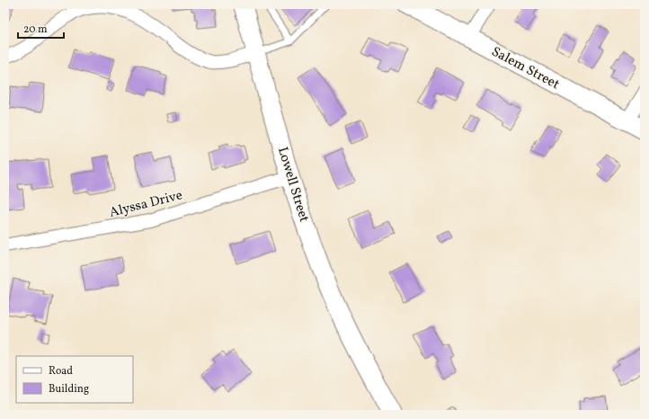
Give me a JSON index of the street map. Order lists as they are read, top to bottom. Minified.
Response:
{"streets":{"main road":["Salem Street","Lowell Street"],"street":["Alyssa Drive"]},"crossings":[["Lowell Street","Alyssa Drive"]],"legend":["Road","Building"],"scale_bar":"20 m"}
